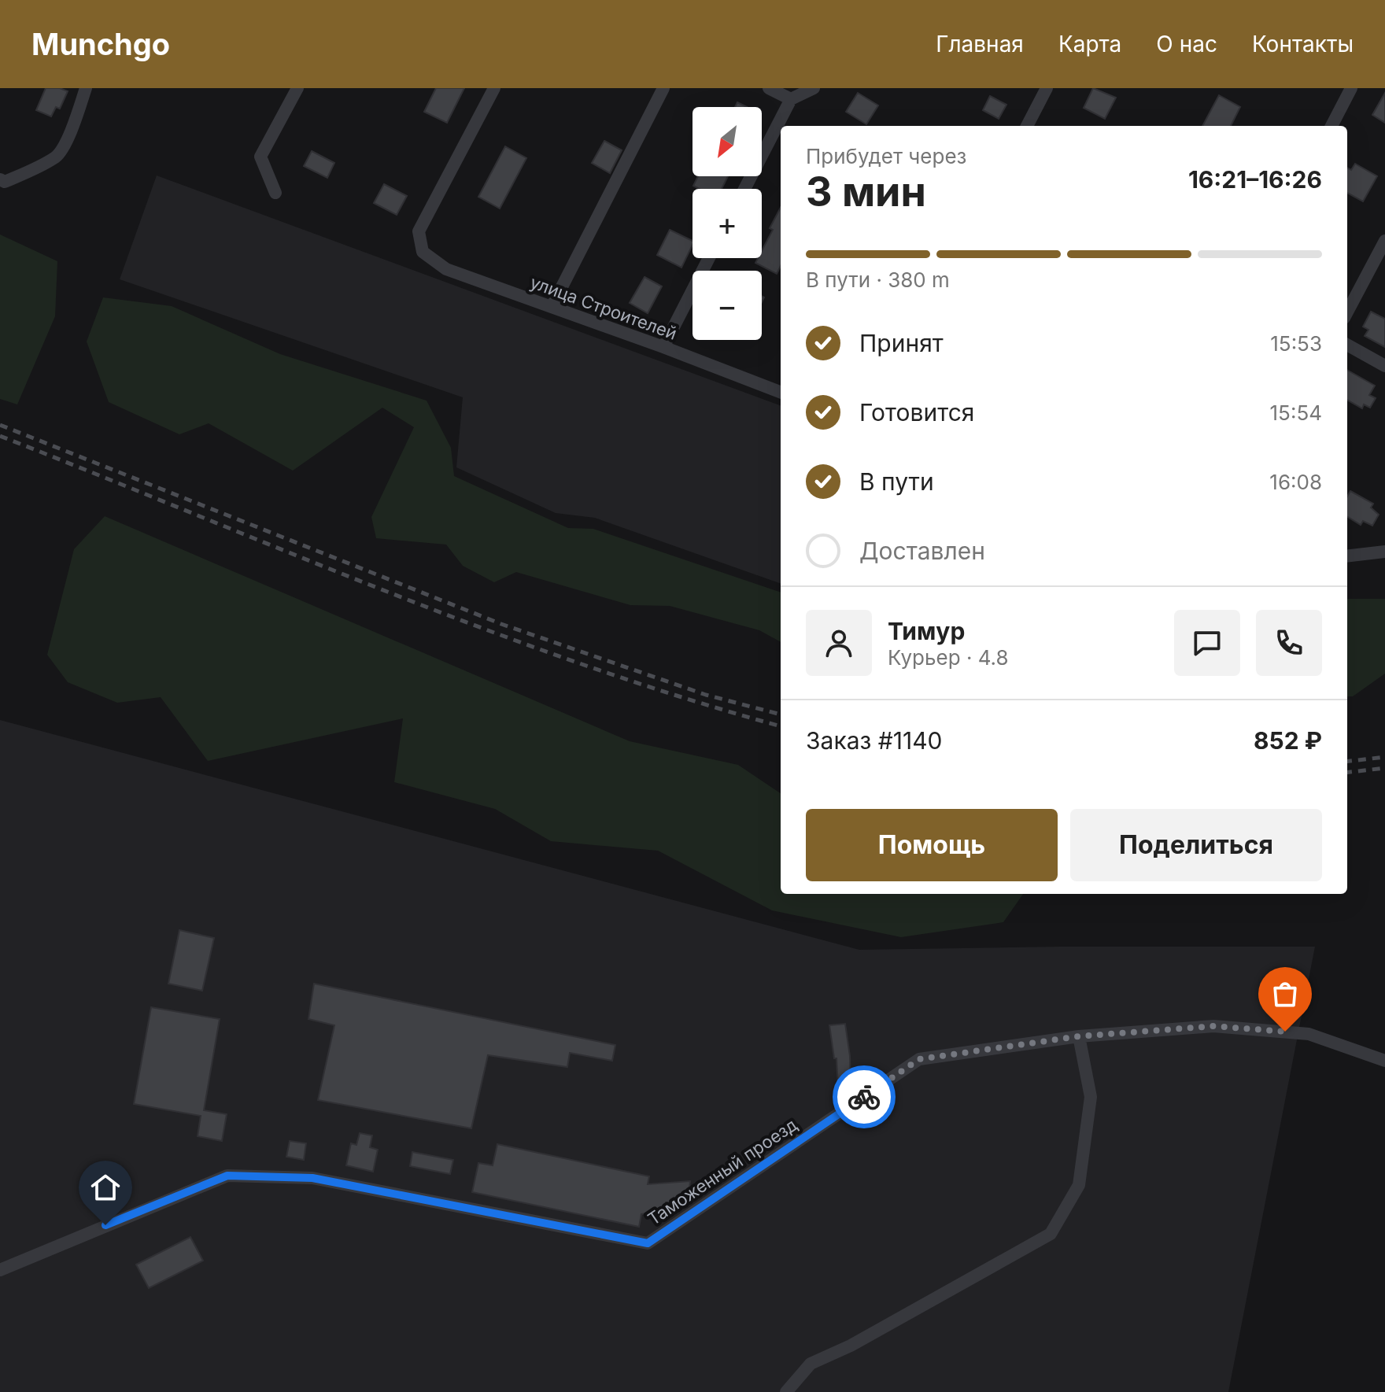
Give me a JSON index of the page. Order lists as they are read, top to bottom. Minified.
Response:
{"streets":{"street":["улица Строителей","Таможенный проезд"]},"north":"bottom left","page":{"header":"Munchgo","nav":["Главная","Карта","О нас","Контакты"],"map_buttons":["+","−"],"heading":["3 мин","Прибудет через","16:21–16:26"],"panel":["Тимур","Курьер · 4.8","Заказ #1140","852 ₽"],"bar":"В пути · 380 m","list":[["Принят","15:53"],["Готовится","15:54"],["В пути","16:08"],"Доставлен"],"buttons":["Помощь","Поделиться"]}}
